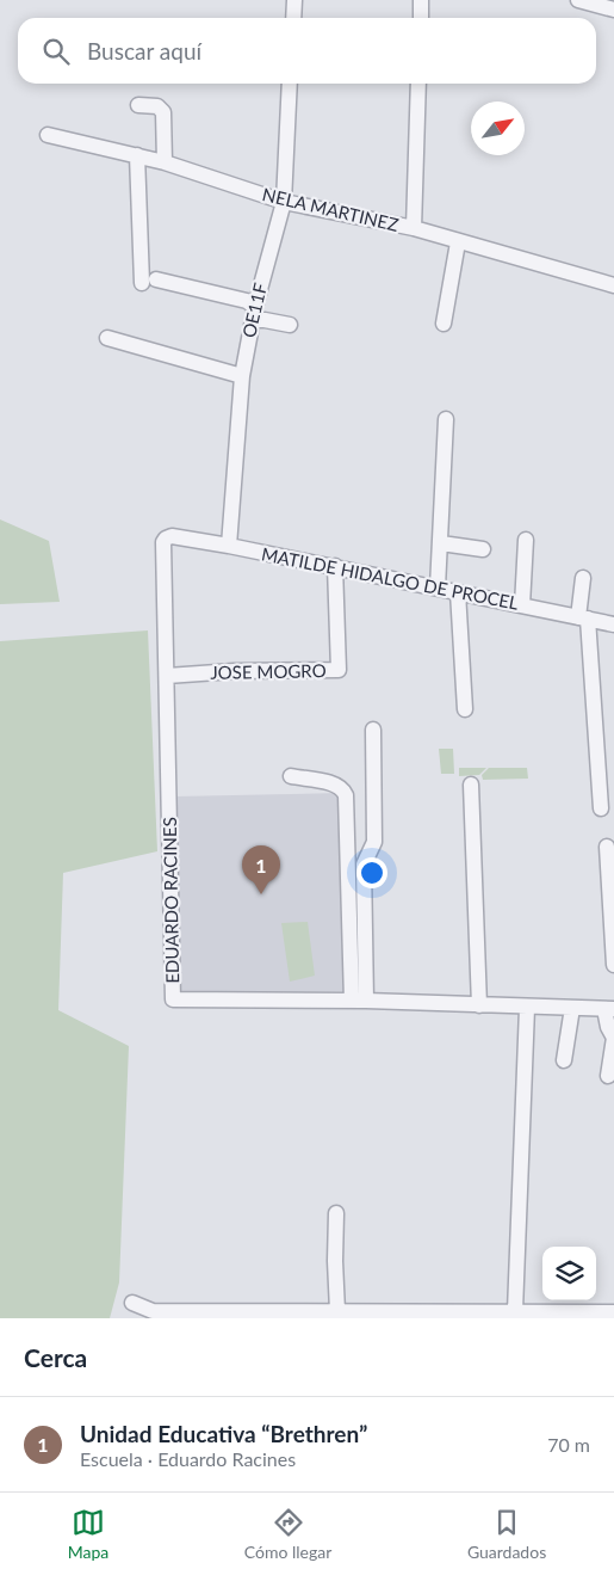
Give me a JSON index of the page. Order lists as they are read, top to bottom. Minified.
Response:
{"streets":{"street":["NELA MARTINEZ","OE11F","MATILDE HIDALGO DE PROCEL","JOSE MOGRO","EDUARDO RACINES"]},"crossings":[["NELA MARTINEZ","OE11F"],["OE11F","MATILDE HIDALGO DE PROCEL"],["MATILDE HIDALGO DE PROCEL","JOSE MOGRO"],["MATILDE HIDALGO DE PROCEL","EDUARDO RACINES"],["JOSE MOGRO","EDUARDO RACINES"]],"north":"top right","page":{"search":"Buscar aquí","pins":"1","heading":"Cerca","list":[{"mark":"1","name":"Unidad Educativa “Brethren”","note":"Escuela · Eduardo Racines","value":"70 m"}],"nav":["Mapa","Cómo llegar","Guardados"]}}
